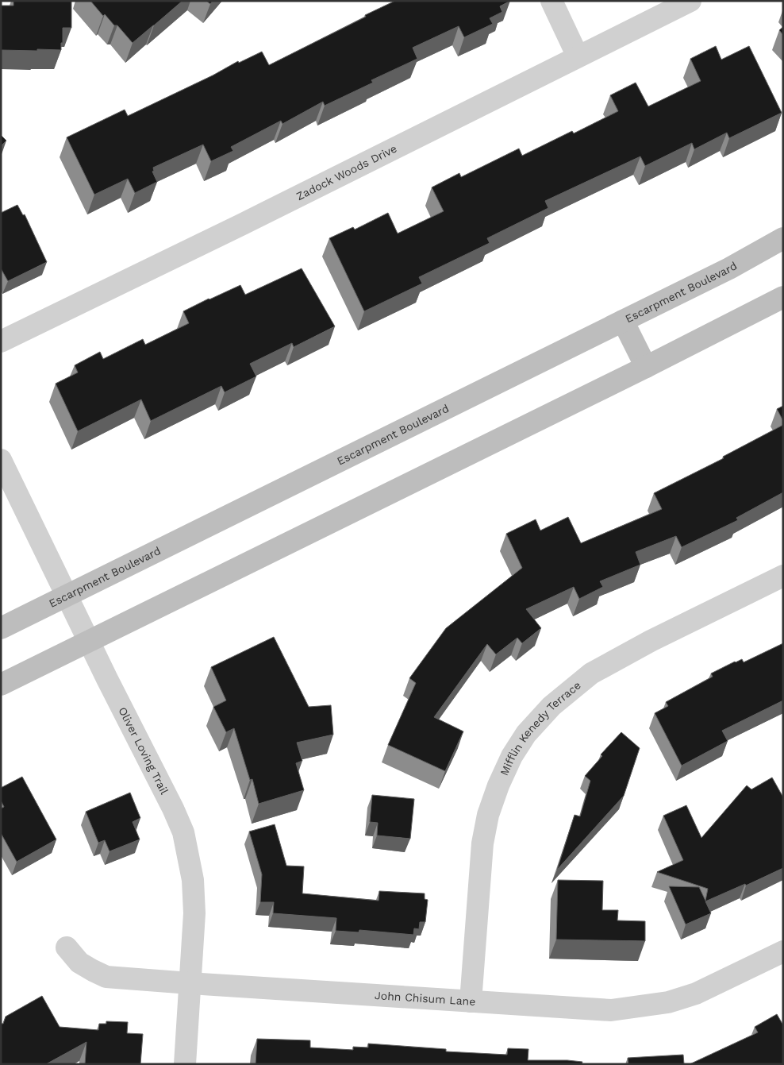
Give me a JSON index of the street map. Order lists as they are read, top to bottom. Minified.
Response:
{"streets":{"main road":["Escarpment Boulevard"],"street":["Zadock Woods Drive","Mifflin Kenedy Terrace","Oliver Loving Trail","John Chisum Lane"]},"crossings":[["Escarpment Boulevard","Oliver Loving Trail"],["Mifflin Kenedy Terrace","John Chisum Lane"],["Oliver Loving Trail","John Chisum Lane"]]}
